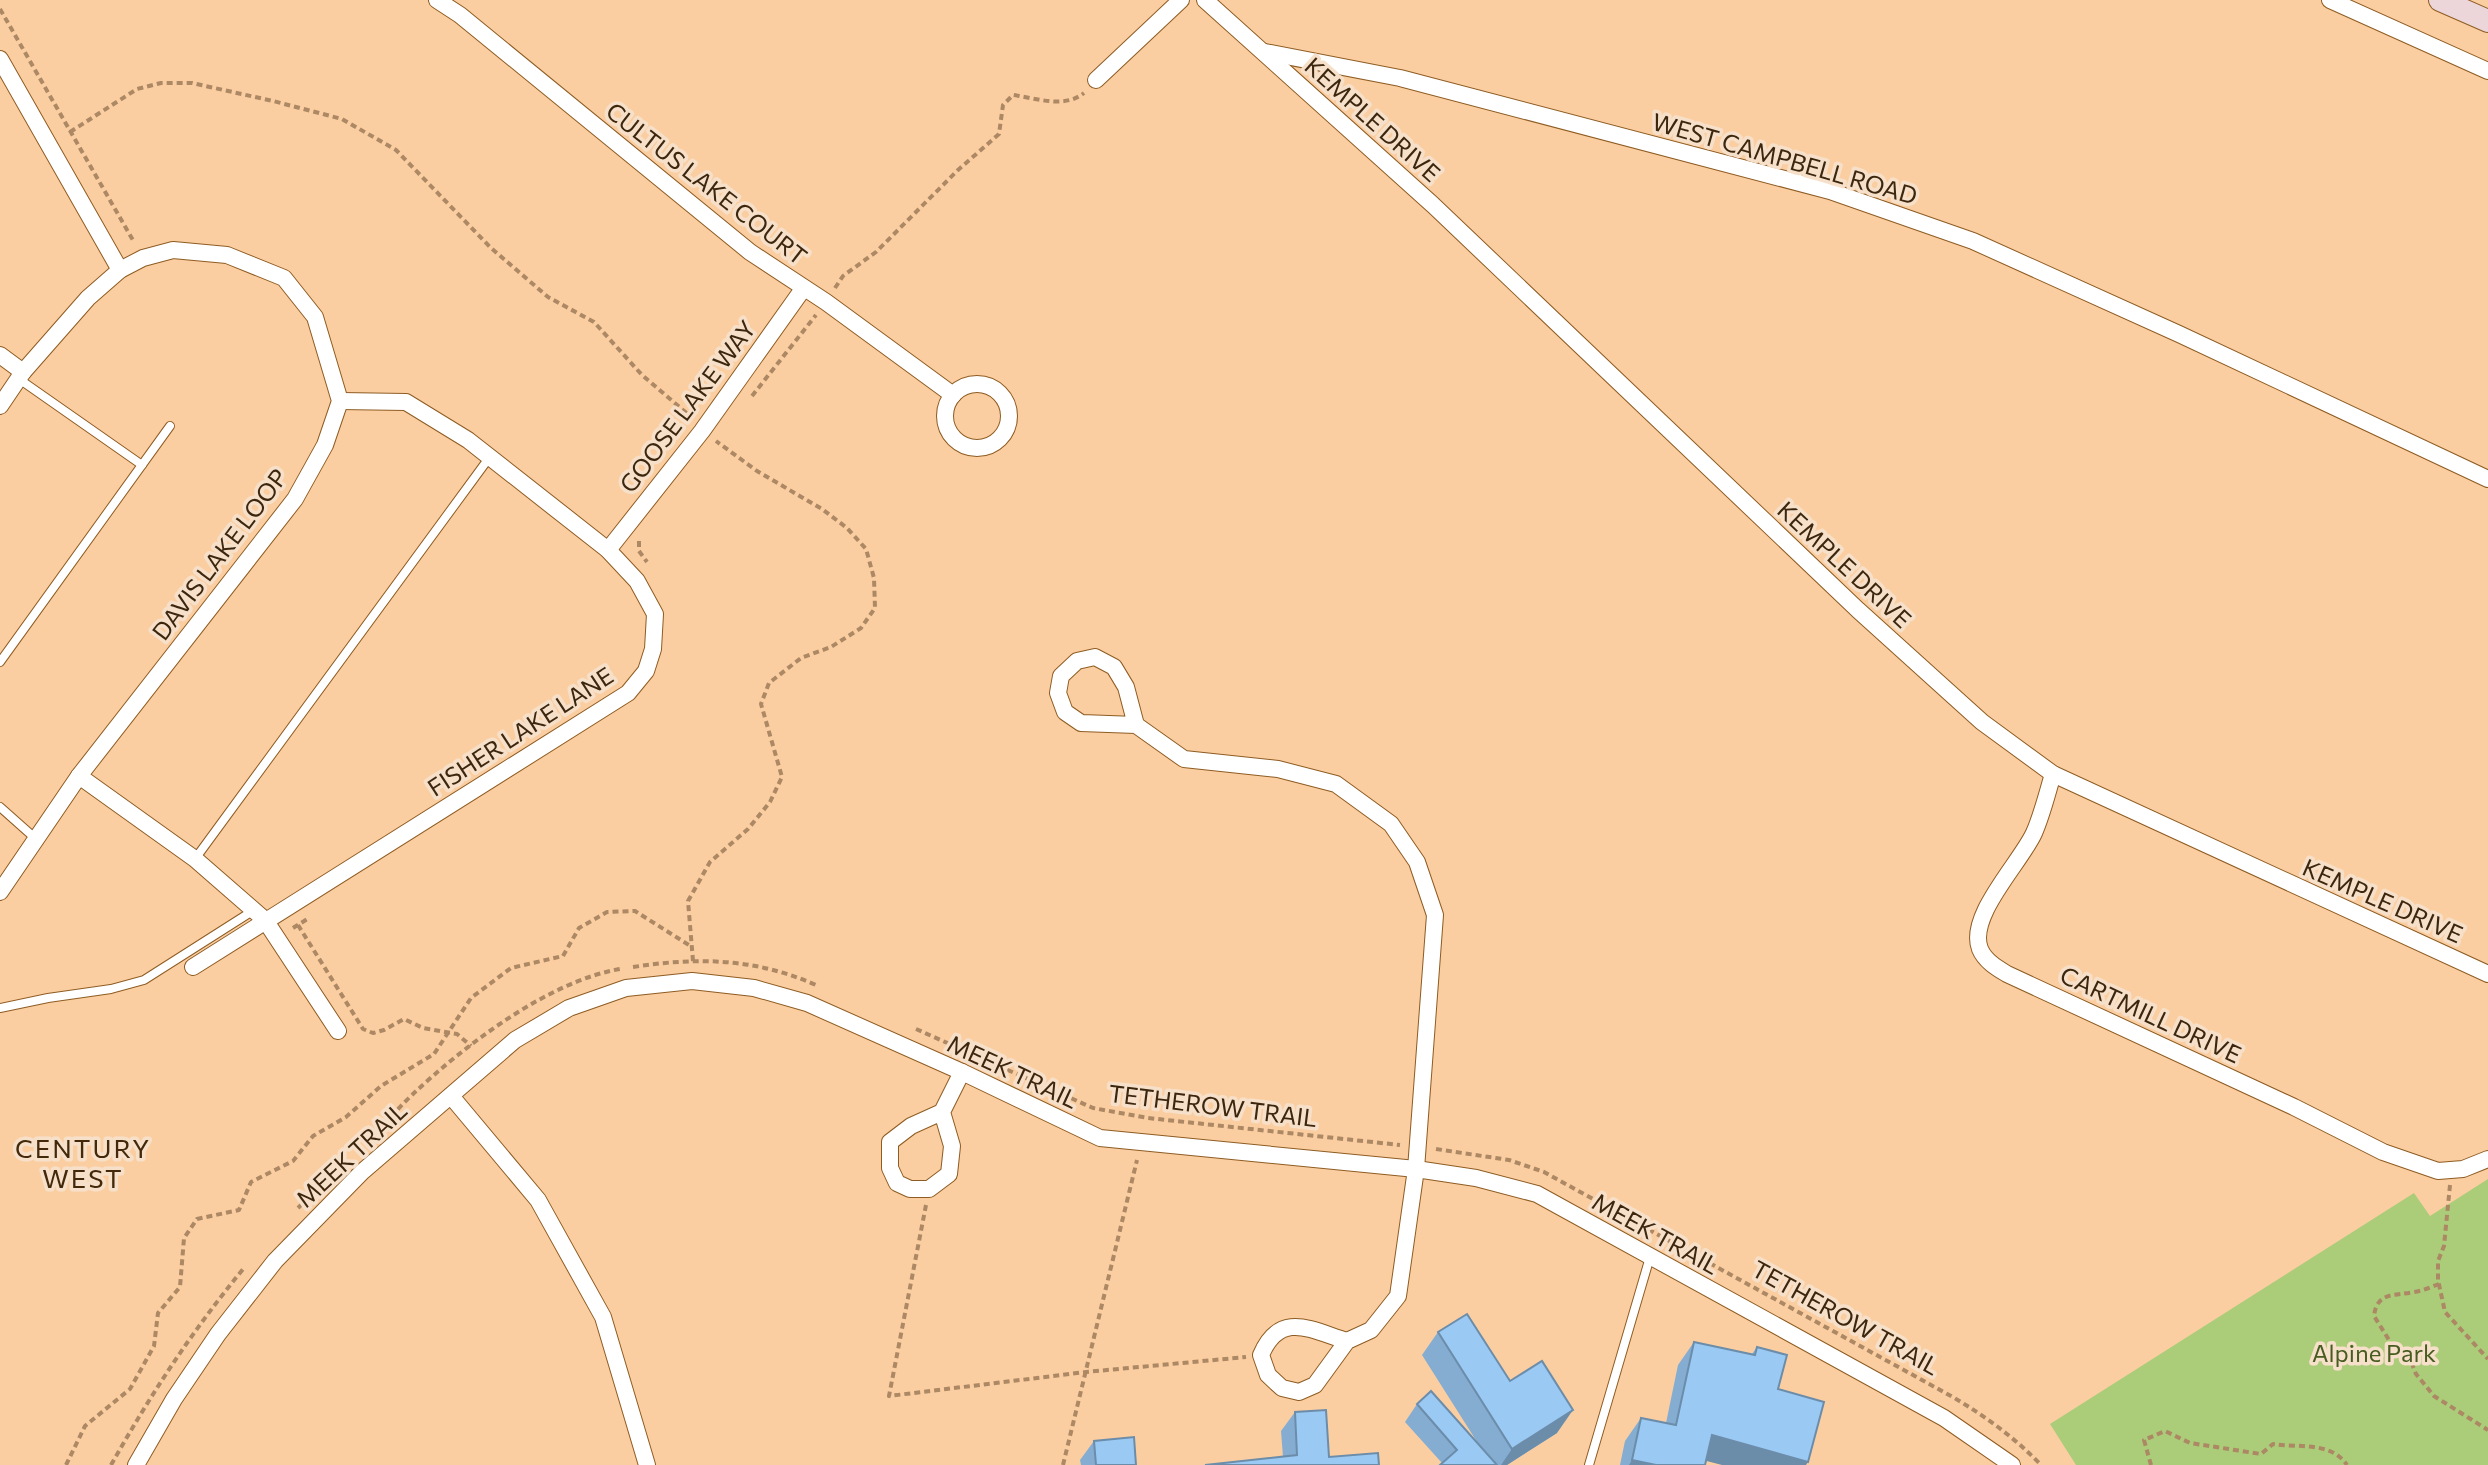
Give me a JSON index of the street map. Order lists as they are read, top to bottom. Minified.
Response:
{"streets":{"street":["KEMPLE DRIVE","WEST CAMPBELL ROAD","CULTUS LAKE COURT","GOOSE LAKE WAY","DAVIS LAKE LOOP","FISHER LAKE LANE","CARTMILL DRIVE","MEEK TRAIL"],"path":["TETHEROW TRAIL"]},"crossings":[["KEMPLE DRIVE","WEST CAMPBELL ROAD"],["KEMPLE DRIVE","CARTMILL DRIVE"],["CULTUS LAKE COURT","GOOSE LAKE WAY"],["GOOSE LAKE WAY","FISHER LAKE LANE"],["DAVIS LAKE LOOP","FISHER LAKE LANE"]],"districts":["CENTURY WEST"],"parks":["Alpine Park"]}
